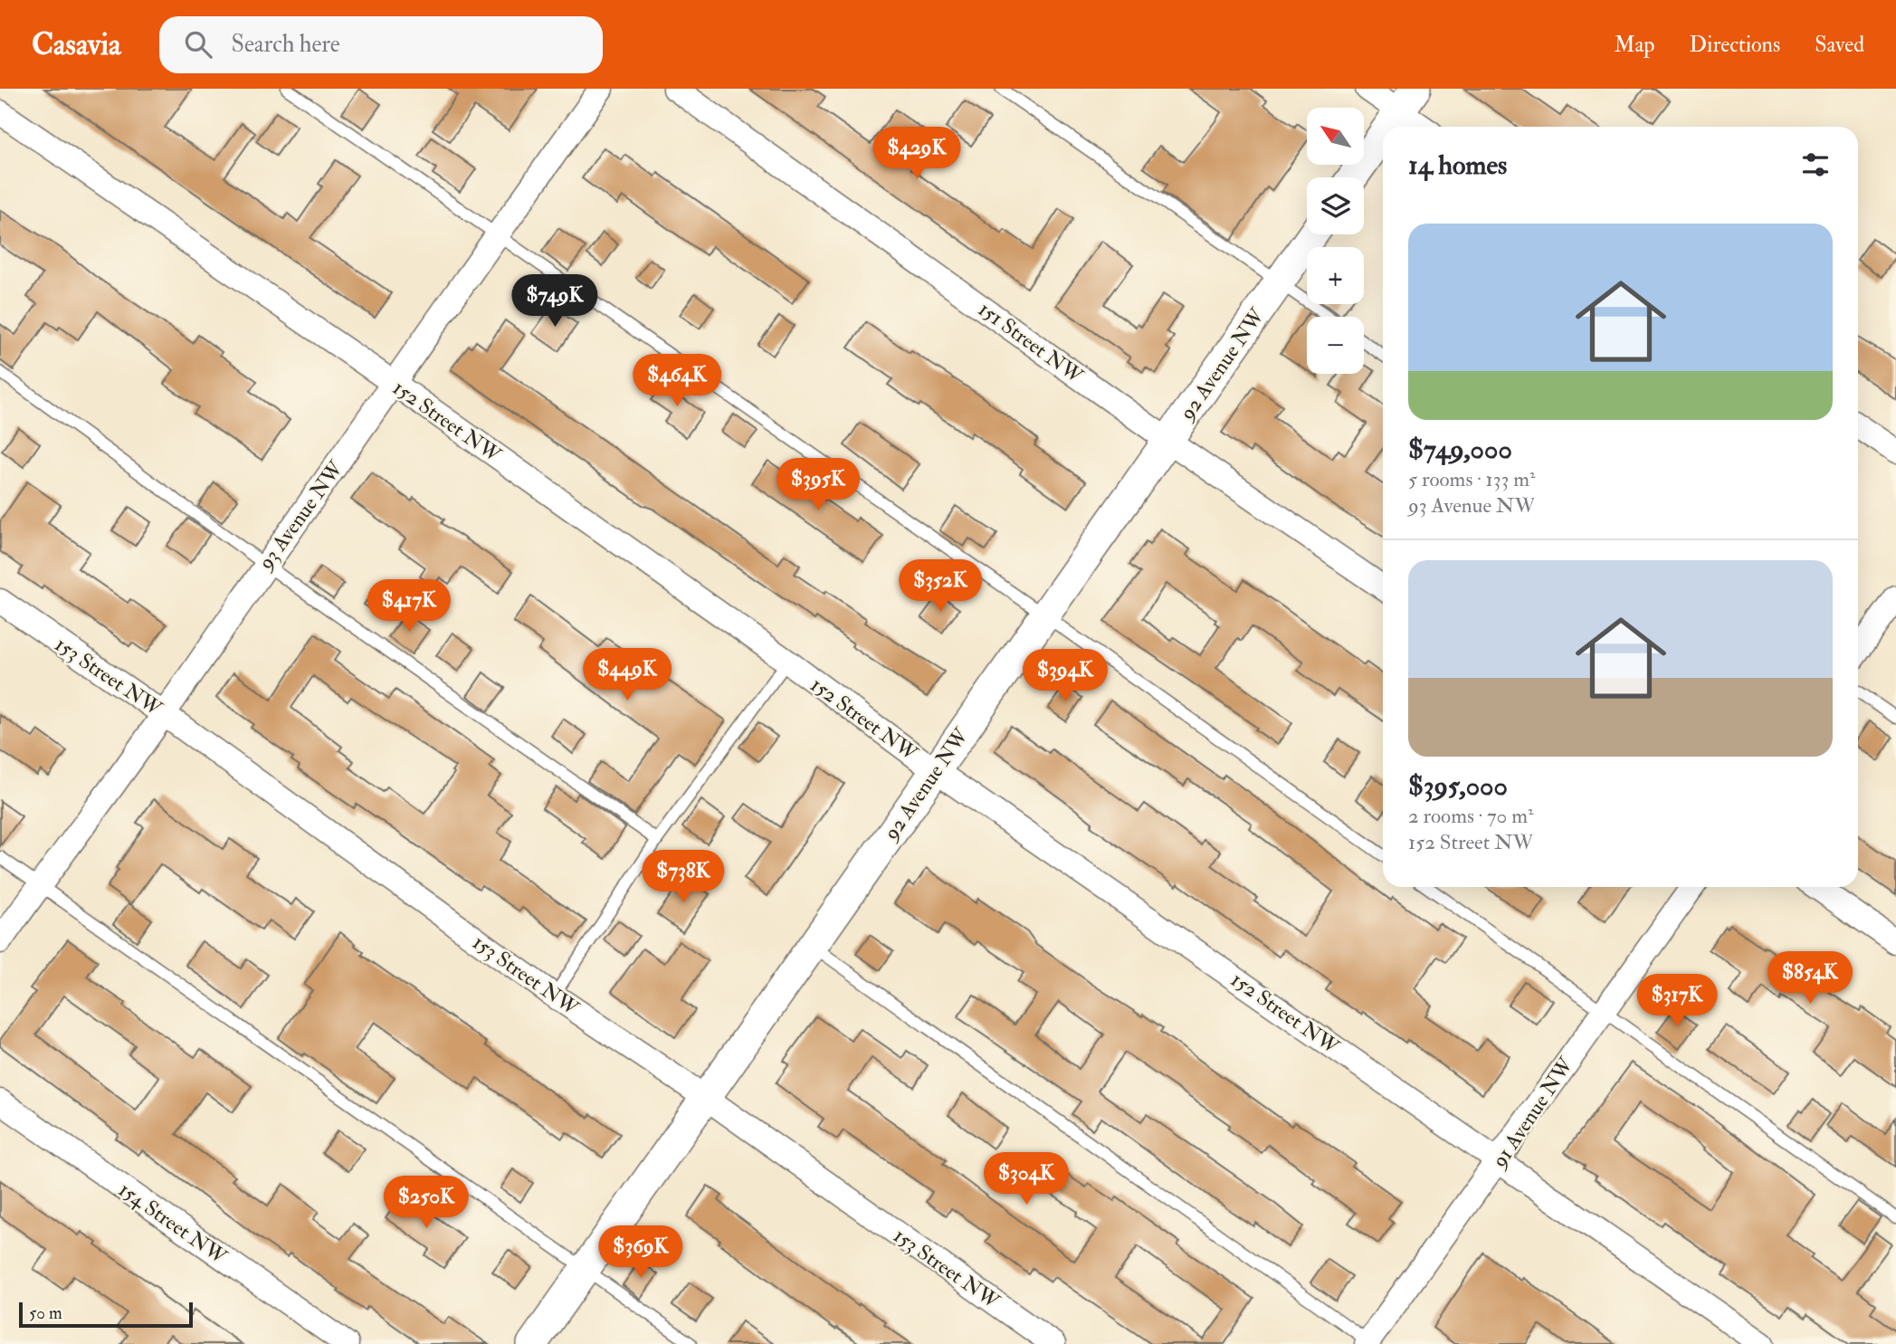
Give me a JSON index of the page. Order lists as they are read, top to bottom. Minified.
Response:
{"streets":{"street":["151 Street NW","92 Avenue NW","152 Street NW","93 Avenue NW","153 Street NW","91 Avenue NW","154 Street NW"]},"crossings":[["151 Street NW","92 Avenue NW"],["92 Avenue NW","152 Street NW"],["92 Avenue NW","153 Street NW"],["152 Street NW","93 Avenue NW"],["152 Street NW","91 Avenue NW"],["93 Avenue NW","153 Street NW"]],"scale_bar":"50 m","north":"top left","page":{"header":"Casavia","search":"Search here","nav":["Map","Directions","Saved"],"map_buttons":["+","−"],"price":["$429K","$749K","$464K","$395K","$352K","$417K","$449K","$394K","$738K","$854K","$317K","$304K","$250K","$369K"],"heading":"14 homes","list":[{"name":"$749,000","note":"5 rooms · 133 m² · 93 Avenue NW"},{"name":"$395,000","note":"2 rooms · 70 m² · 152 Street NW"}],"scale":"50 m"}}
